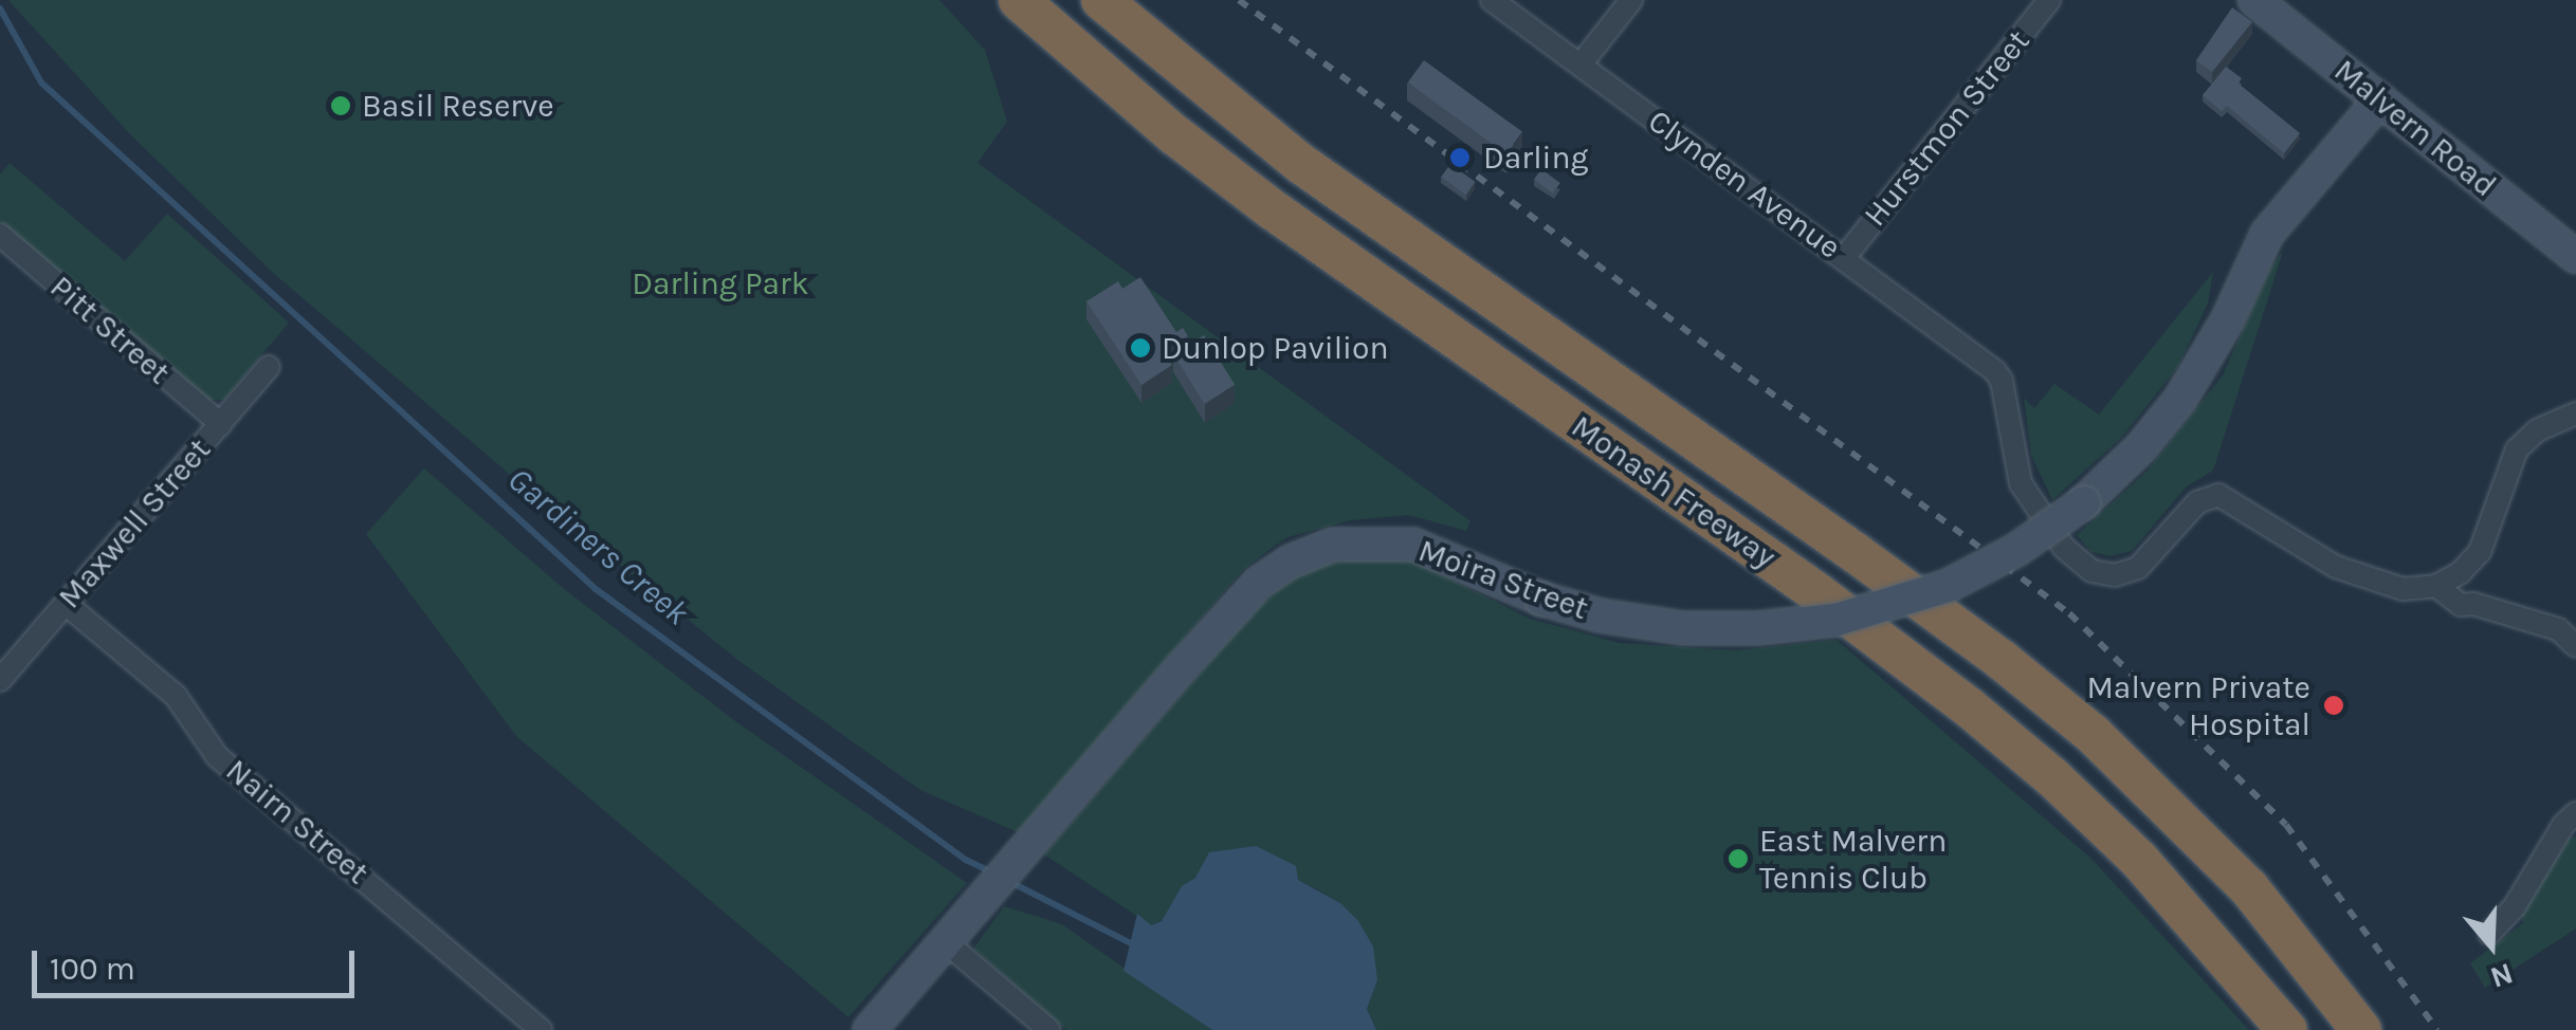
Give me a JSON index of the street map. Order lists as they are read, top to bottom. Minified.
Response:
{"streets":{"highway":["Monash Freeway"],"main road":["Malvern Road","Moira Street"],"street":["Hurstmon Street","Clynden Avenue","Pitt Street","Maxwell Street","Nairn Street"]},"crossings":[["Hurstmon Street","Clynden Avenue"],["Malvern Road","Moira Street"],["Pitt Street","Maxwell Street"],["Maxwell Street","Nairn Street"]],"water":["Gardiners Creek"],"parks":["Darling Park"],"places":["Basil Reserve","Darling","Dunlop Pavilion","Malvern Private Hospital","East Malvern Tennis Club"],"scale_bar":"100 m","north":"bottom"}
